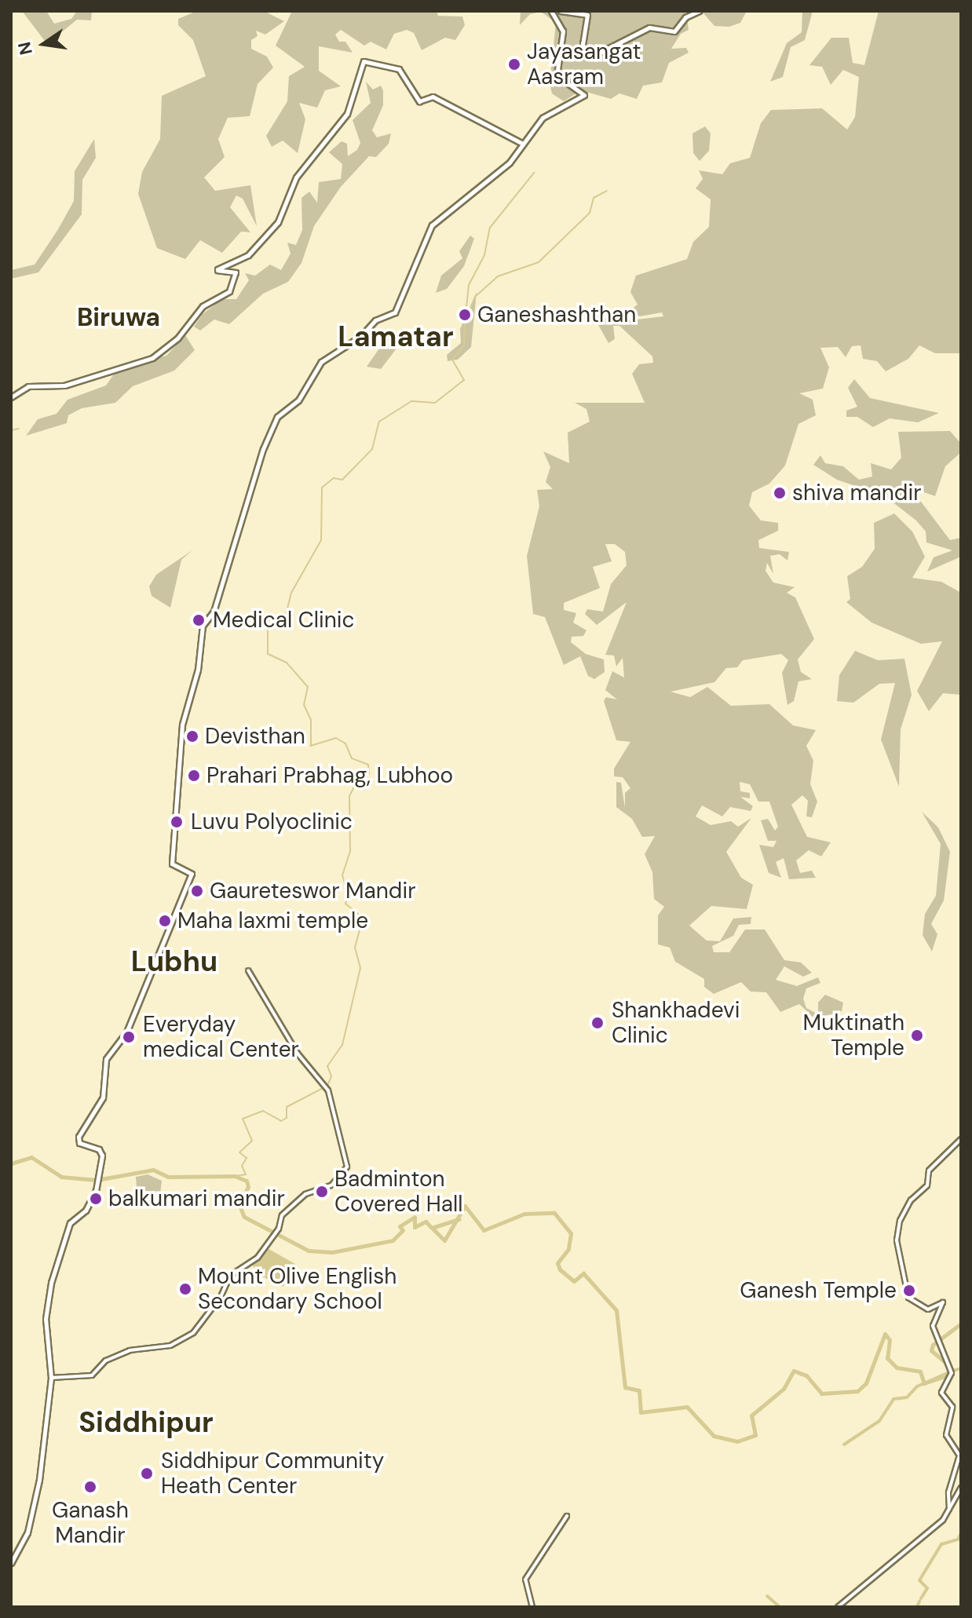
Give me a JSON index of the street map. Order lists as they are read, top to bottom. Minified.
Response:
{"districts":["Biruwa","Lamatar","Lubhu","Siddhipur"],"places":["Jayasangat Aasram","Ganeshashthan","shiva mandir","Medical Clinic","Devisthan","Prahari Prabhag, Lubhoo","Luvu Polyoclinic","Gaureteswor Mandir","Maha laxmi temple","Shankhadevi Clinic","Muktinath Temple","Everyday medical Center","Badminton Covered Hall","balkumari mandir","Mount Olive English Secondary School","Ganesh Temple","Siddhipur Community Heath Center","Ganash Mandir"],"north":"left"}
